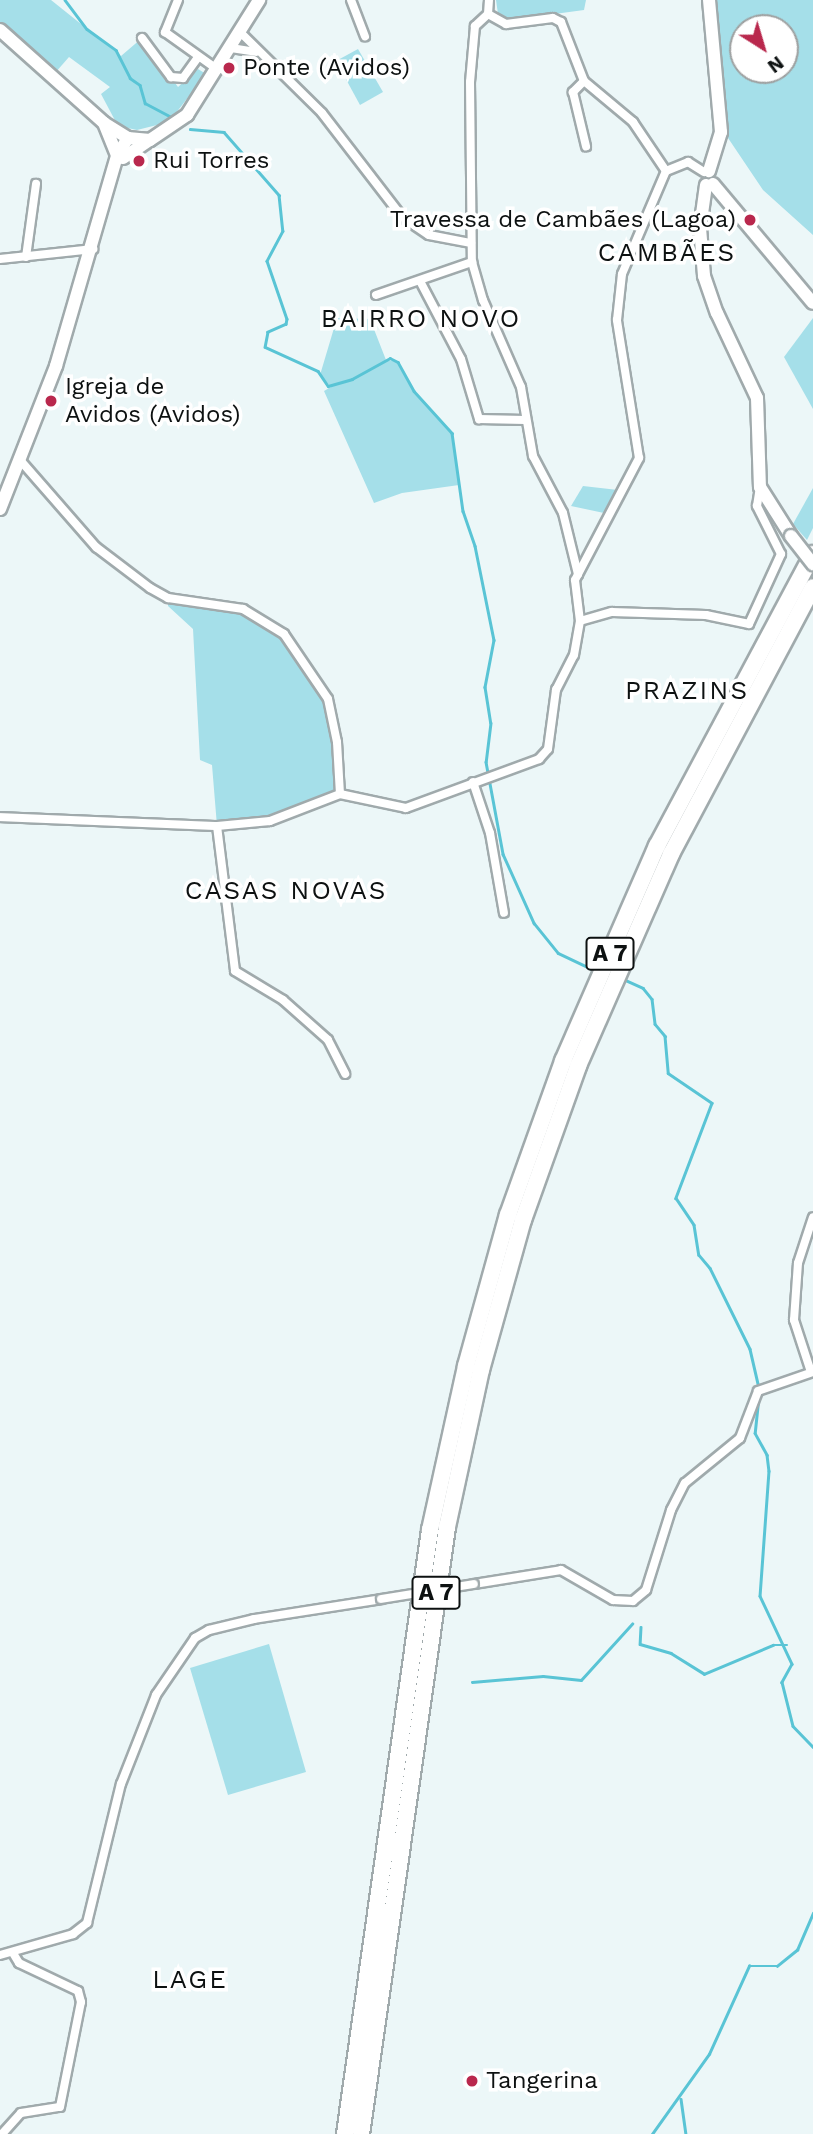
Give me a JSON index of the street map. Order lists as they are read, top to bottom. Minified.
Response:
{"streets":{"highway":["A 7"]},"districts":["CAMBÃES","BAIRRO NOVO","PRAZINS","CASAS NOVAS","LAGE"],"places":["Ponte (Avidos)","Rui Torres","Travessa de Cambães (Lagoa)","Igreja de Avidos (Avidos)","Tangerina"],"north":"bottom right"}
